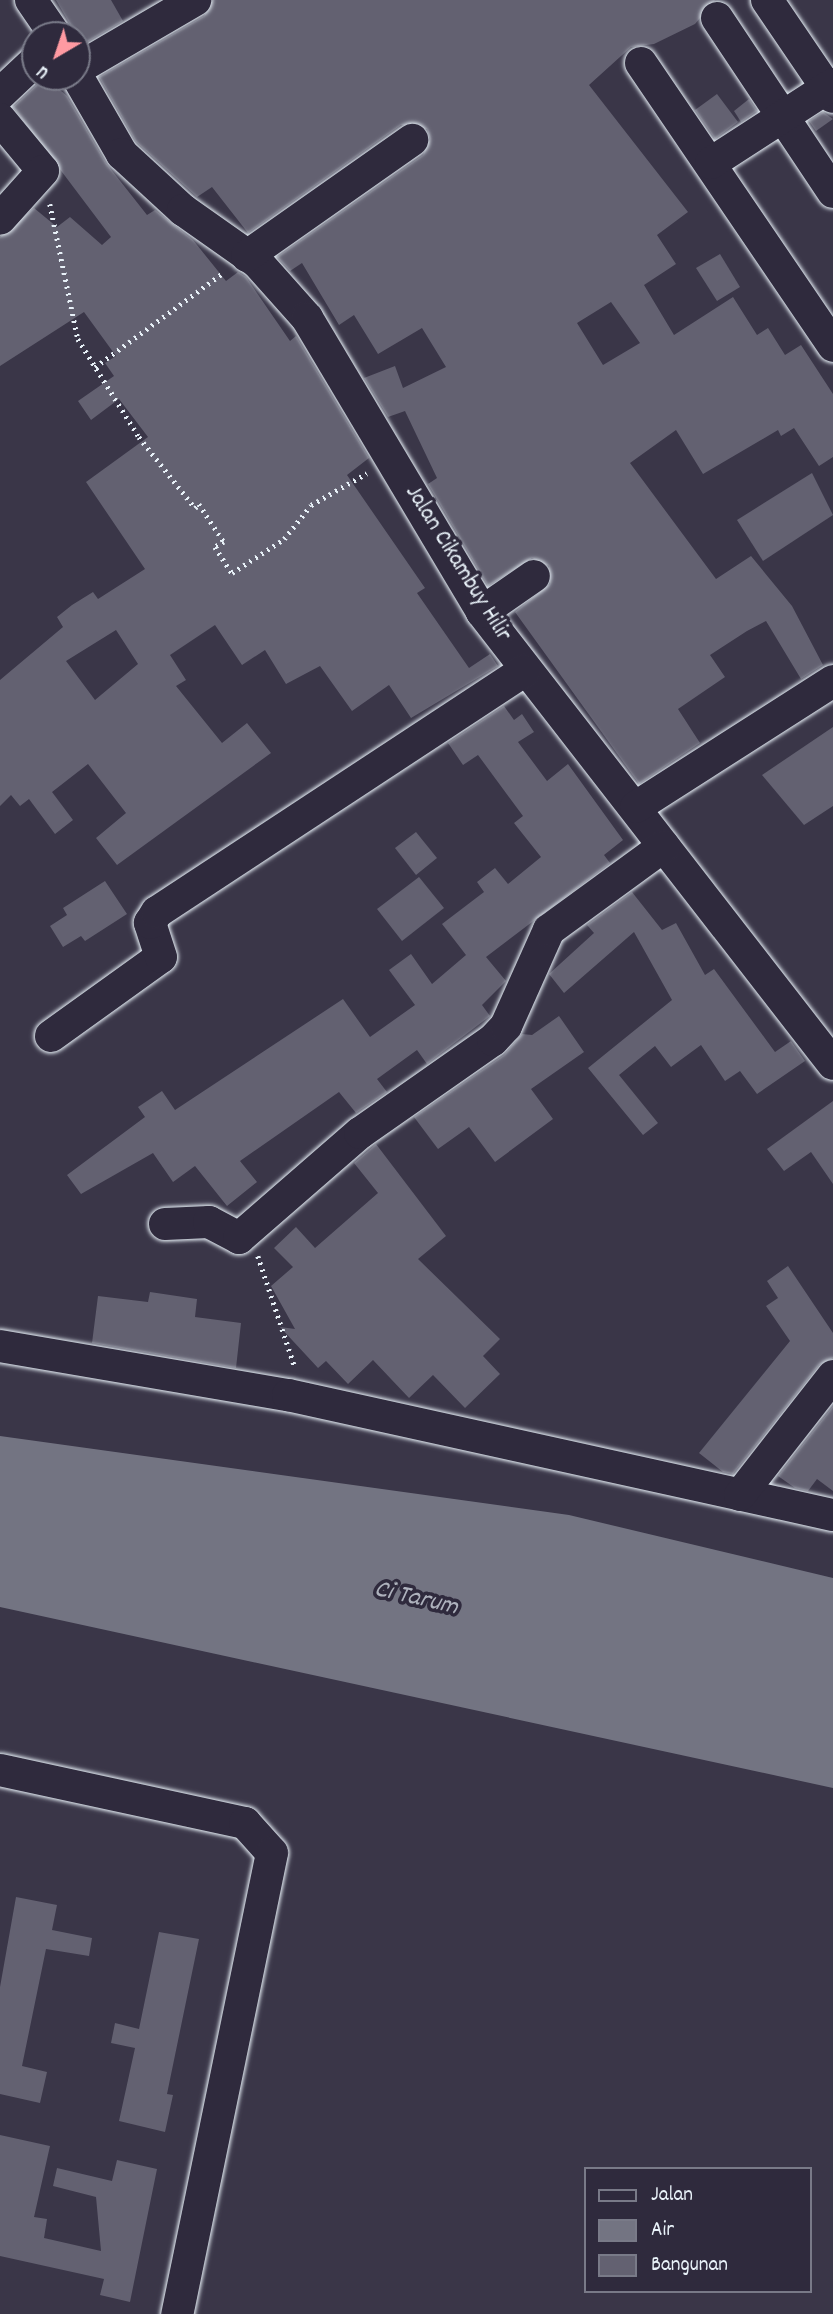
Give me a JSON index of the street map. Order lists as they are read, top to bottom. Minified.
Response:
{"streets":{"street":["Jalan Cikambuy Hilir"]},"water":["Ci Tarum"],"legend":["Jalan","Air","Bangunan"],"north":"bottom left"}
